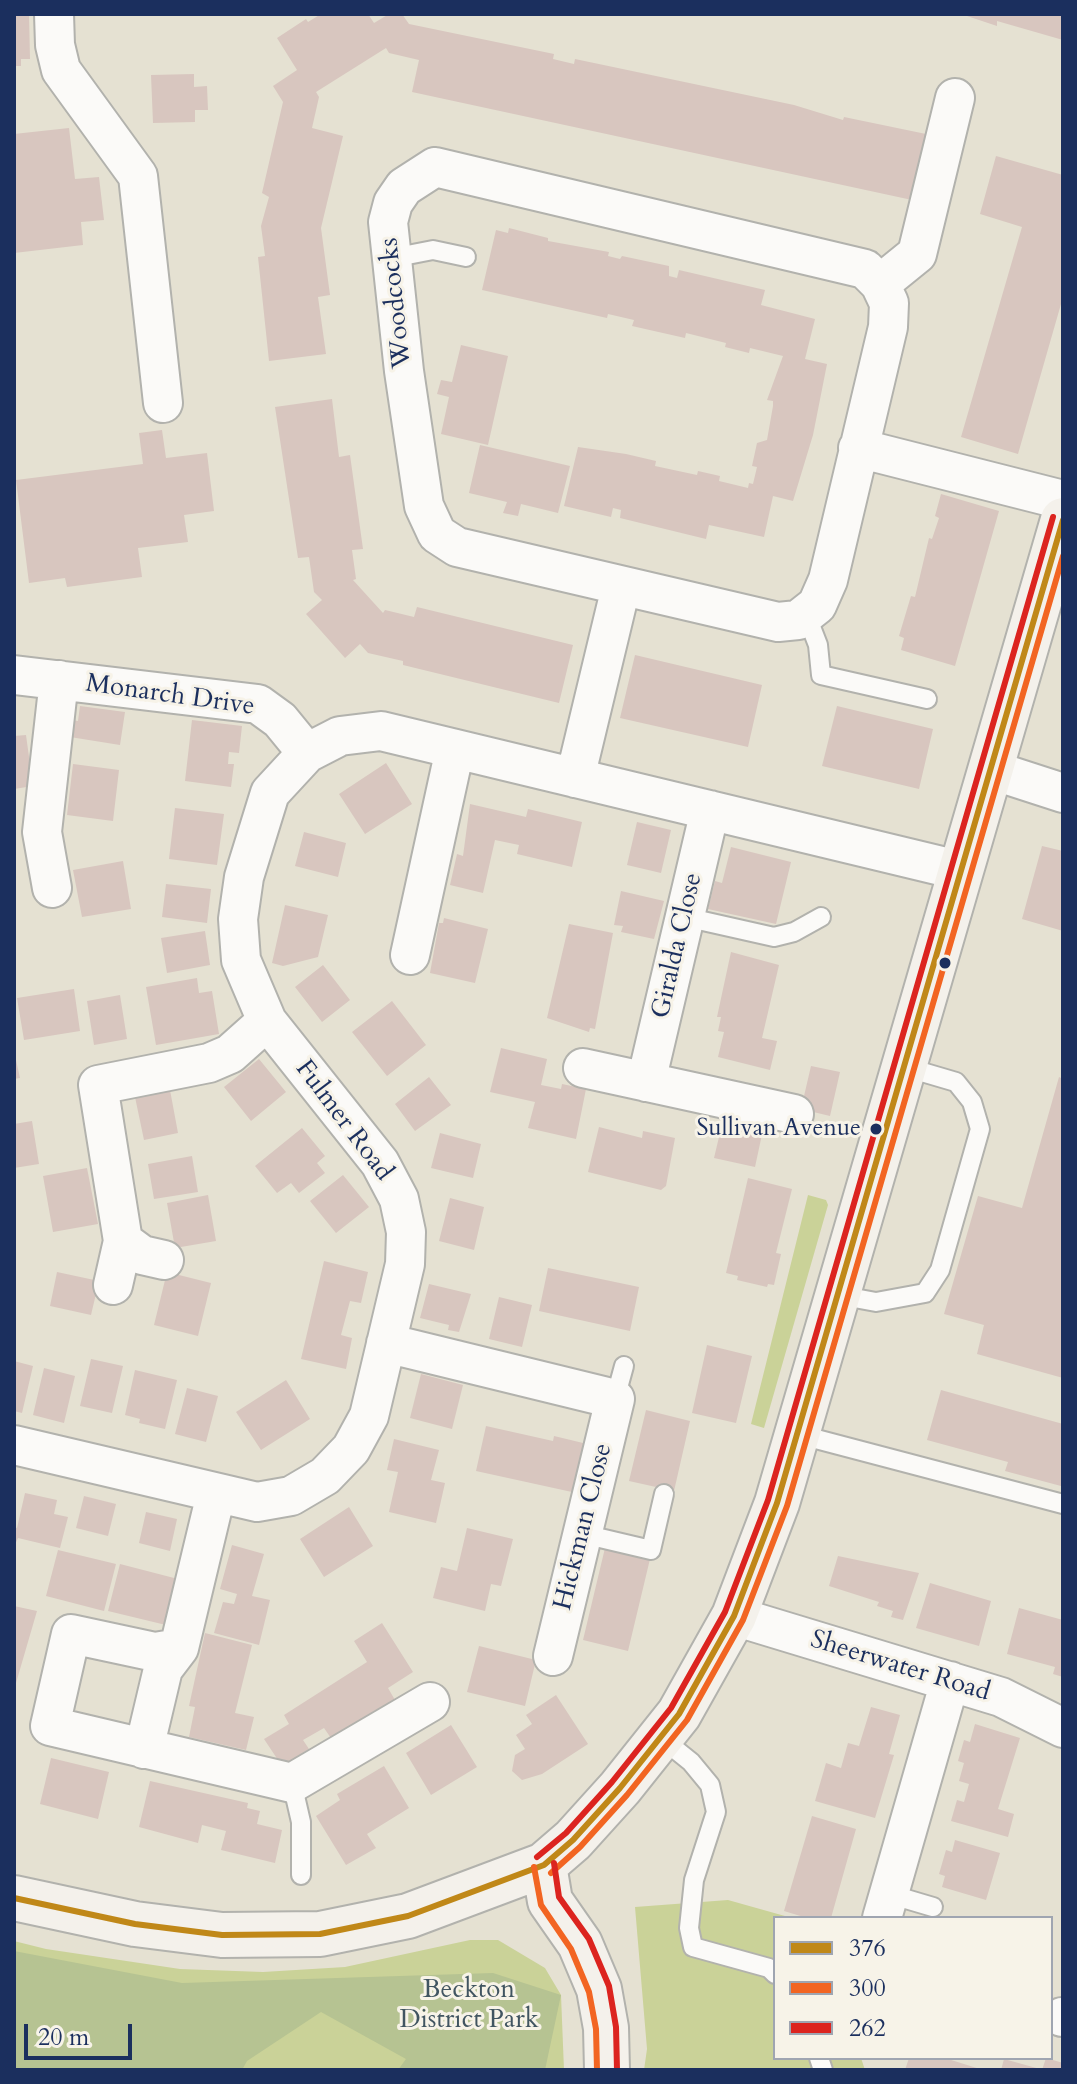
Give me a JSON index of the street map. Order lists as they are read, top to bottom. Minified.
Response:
{"streets":{"street":["Woodcocks","Monarch Drive","Giralda Close","Fulmer Road","Hickman Close","Sheerwater Road"]},"crossings":[["Monarch Drive","Fulmer Road"],["Giralda Close","Fulmer Road"],["Fulmer Road","Hickman Close"]],"parks":["Beckton District Park"],"places":["Sullivan Avenue"],"lines":["transit line 262","transit line 376","transit line 300"],"legend":["376","300","262"],"scale_bar":"20 m"}
